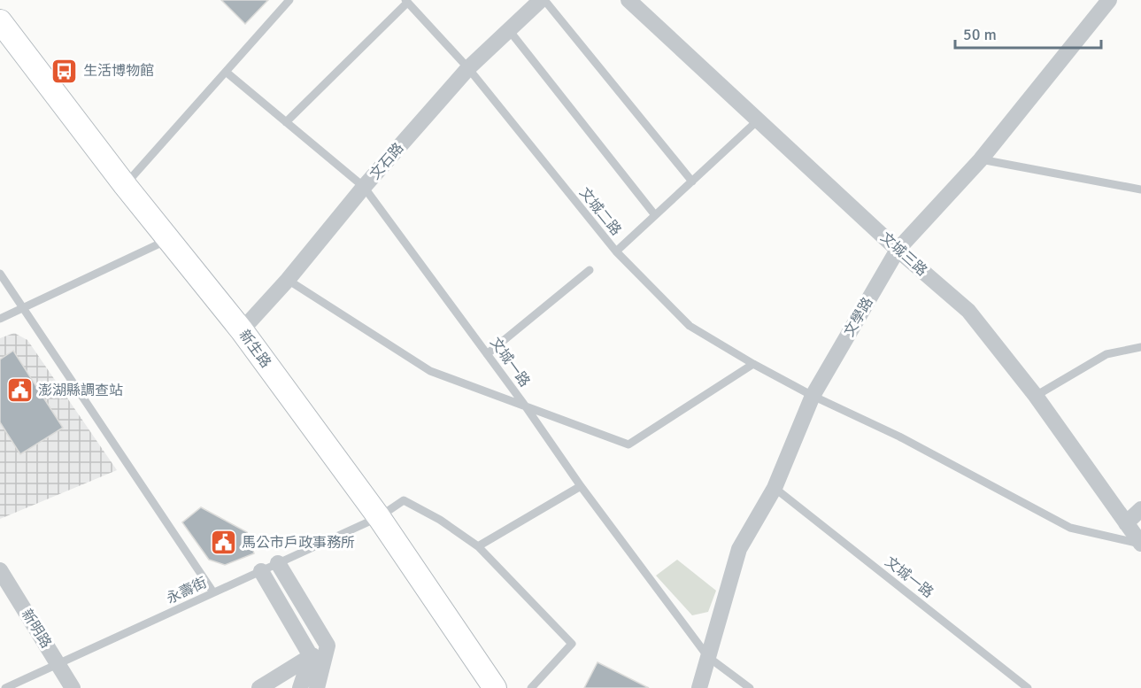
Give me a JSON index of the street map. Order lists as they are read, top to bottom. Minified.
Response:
{"streets":{"main road":["新生路"],"street":["文石路","文城三路","文學路","新明路"],"lane":["文城二路","文城一路","永壽街"]},"crossings":[["文石路","文城二路"],["文石路","新生路"],["文石路","文城一路"],["文城二路","文城三路"],["文城二路","文學路"],["文城三路","文學路"],["文學路","文城一路"],["新生路","永壽街"],["永壽街","新明路"]],"places":{"bus stop":["生活博物館"],"public building":["澎湖縣調查站","馬公市戶政事務所"]},"scale_bar":"50 m"}
